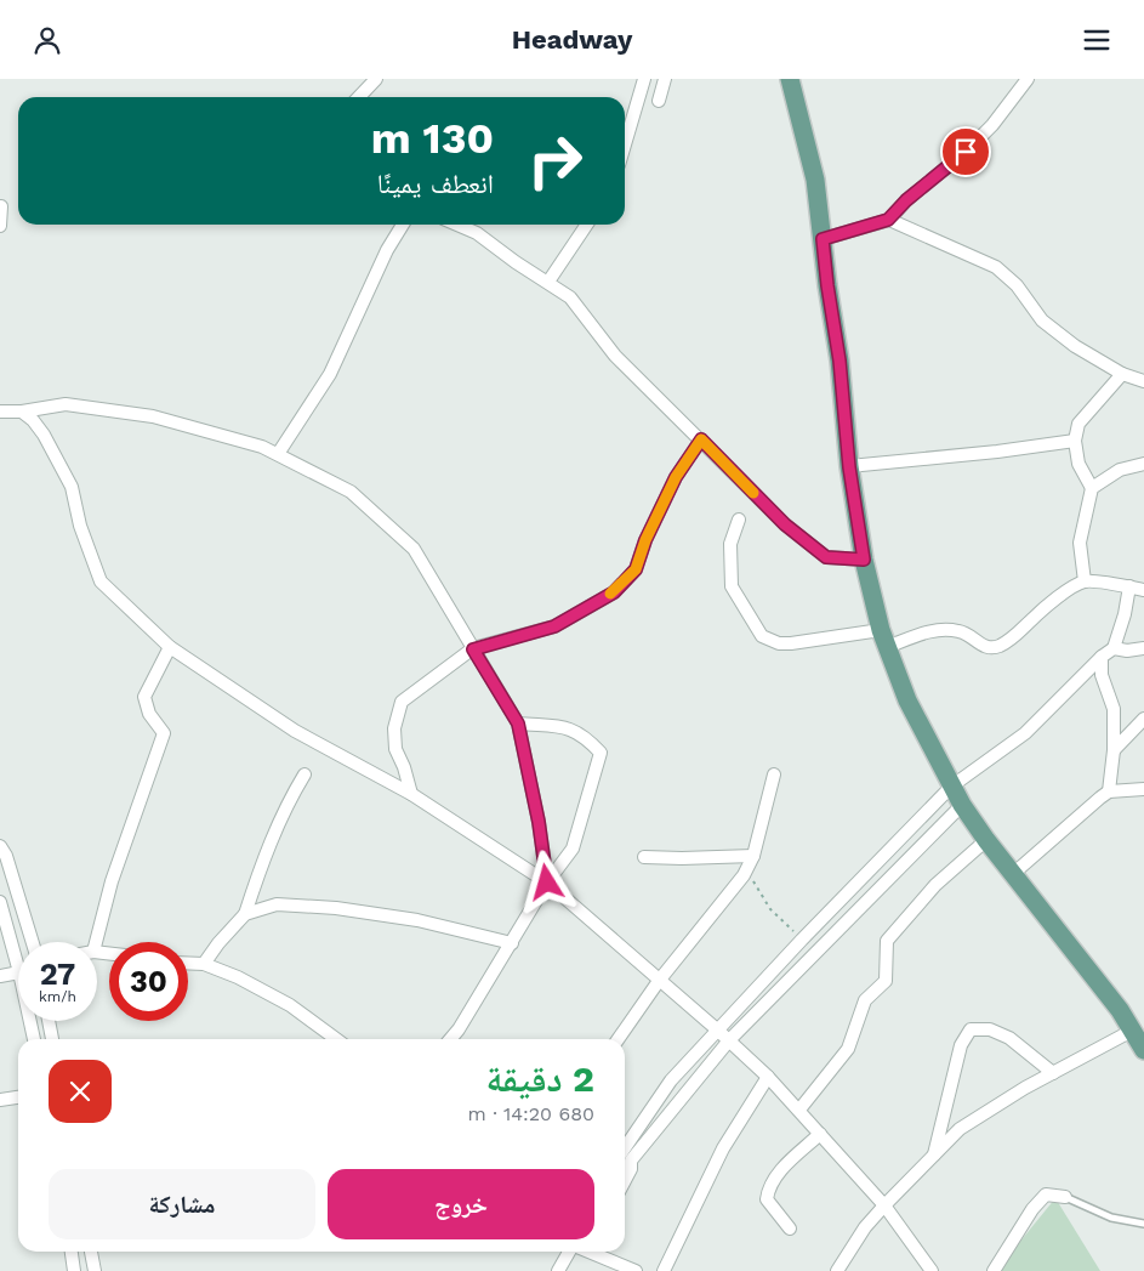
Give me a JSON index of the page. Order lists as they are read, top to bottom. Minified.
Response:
{"page":{"header":"Headway","turn":["130 m","انعطف يمينًا"],"speed":"27 km/h","limit":"30","heading":["2 دقيقة","680 m · 14:20"],"buttons":["خروج","مشاركة"]}}
